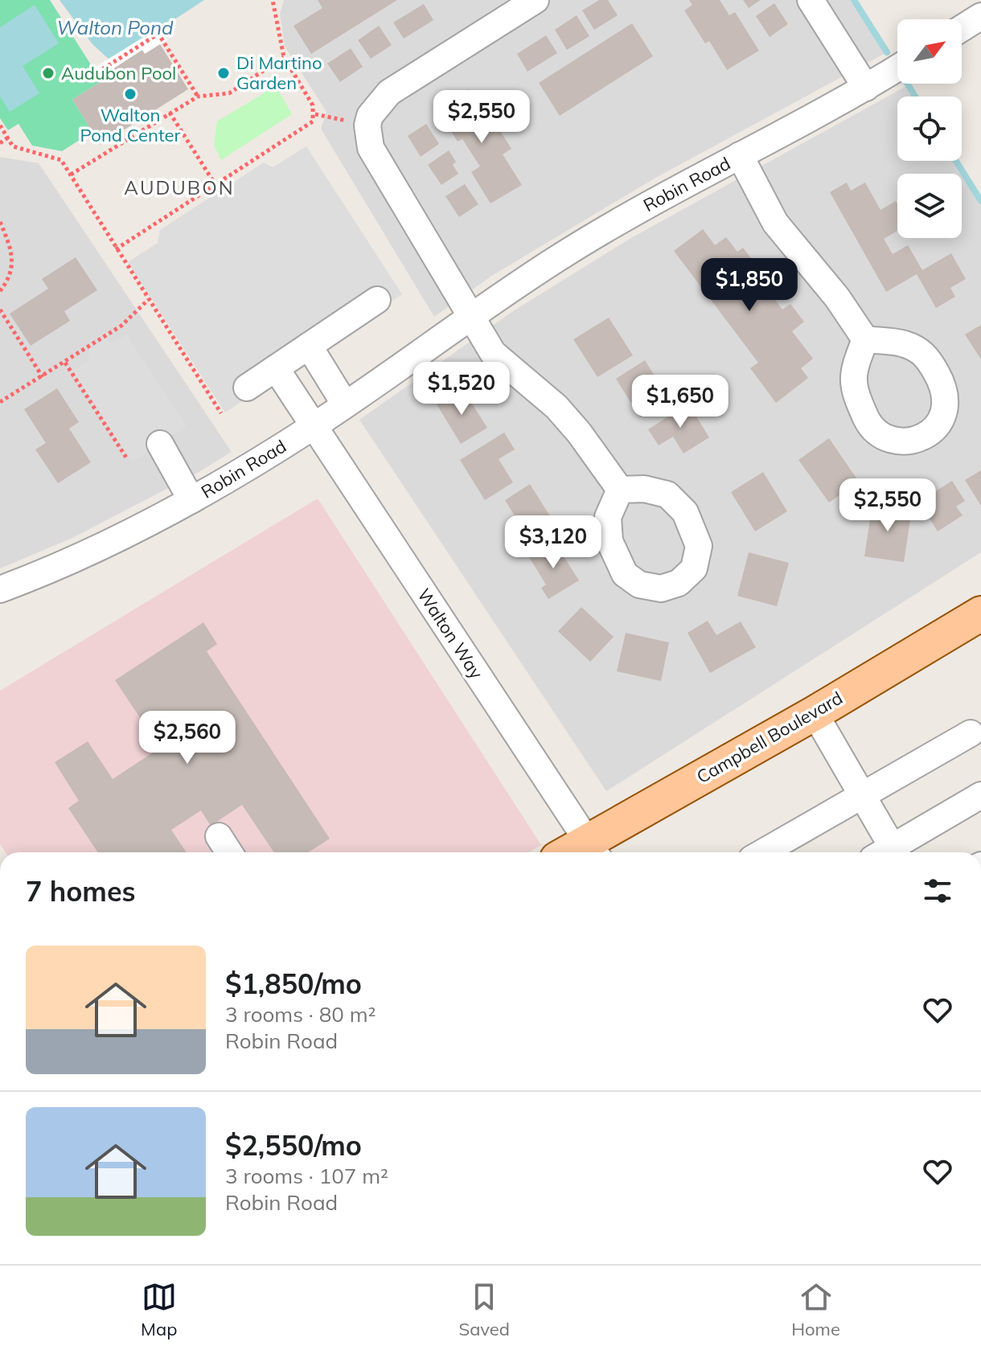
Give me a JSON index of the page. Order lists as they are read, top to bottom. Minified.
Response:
{"streets":{"main road":["Campbell Boulevard"],"street":["Robin Road","Walton Way"]},"crossings":[["Robin Road","Walton Way"],["Walton Way","Campbell Boulevard"]],"districts":["AUDUBON"],"water":["Walton Pond"],"places":["Audubon Pool","Di Martino Garden","Walton Pond Center"],"north":"top right","page":{"price":["$2,550","$1,850","$1,520","$1,650","$2,550","$3,120","$2,560"],"heading":"7 homes","list":[{"name":"$1,850/mo","note":"3 rooms · 80 m² · Robin Road"},{"name":"$2,550/mo","note":"3 rooms · 107 m² · Robin Road"}],"tabs":["Map","Saved","Home"]}}
